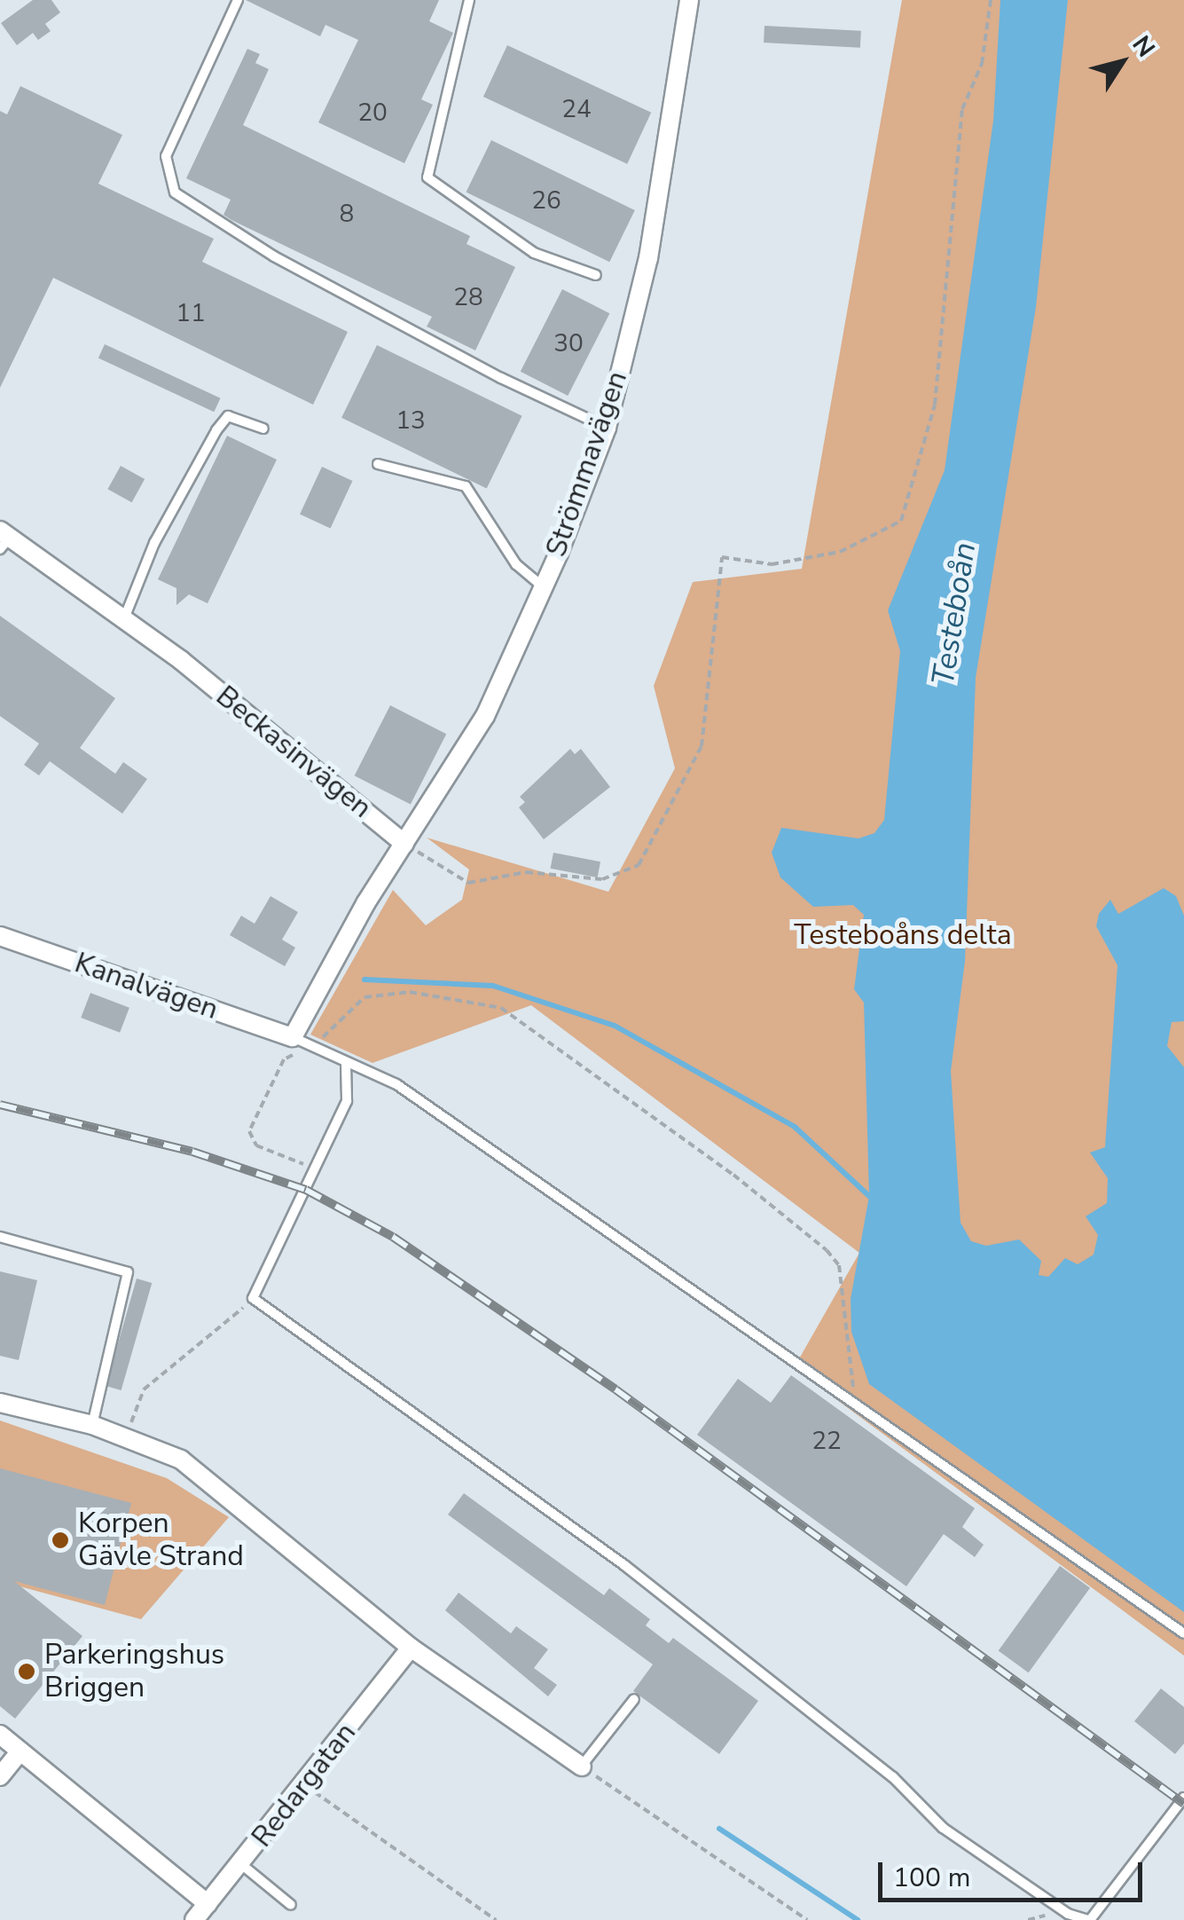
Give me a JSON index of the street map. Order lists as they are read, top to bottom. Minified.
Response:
{"streets":{"street":["Strömmavägen","Beckasinvägen","Kanalvägen","Redargatan"]},"crossings":[["Strömmavägen","Beckasinvägen"]],"water":["Testeboån"],"parks":["Testeboåns delta"],"places":["Korpen Gävle Strand","Parkeringshus Briggen"],"house_numbers":["24","20","26","8","28","11","30","13","22"],"scale_bar":"100 m","north":"top right"}
